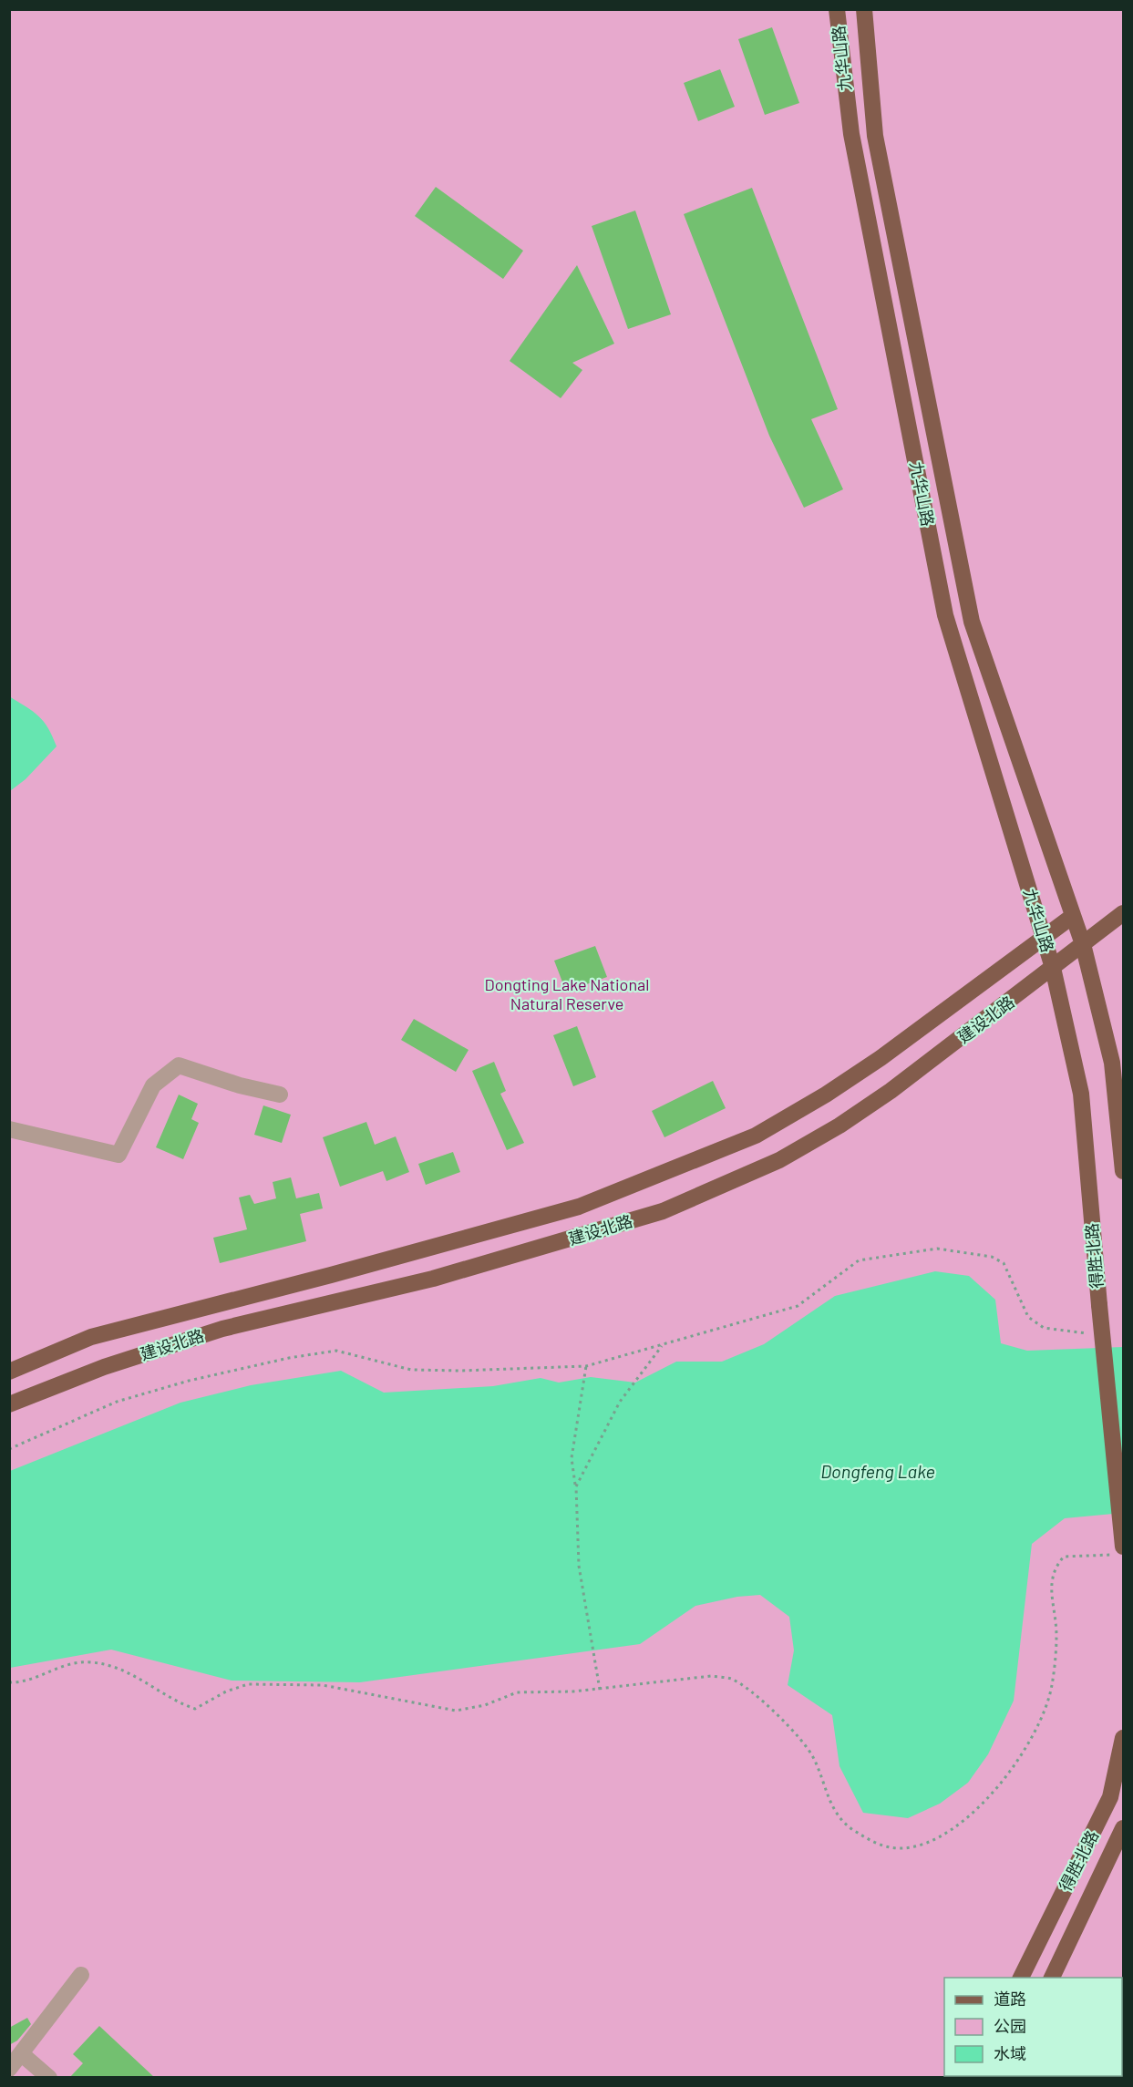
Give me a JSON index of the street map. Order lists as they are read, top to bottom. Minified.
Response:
{"streets":{"main road":["九华山路","建设北路","得胜北路"]},"crossings":[["九华山路","建设北路"],["九华山路","得胜北路"],["建设北路","得胜北路"]],"water":["Dongfeng Lake"],"parks":["Dongting Lake National Natural Reserve"],"legend":["道路","公园","水域"]}
